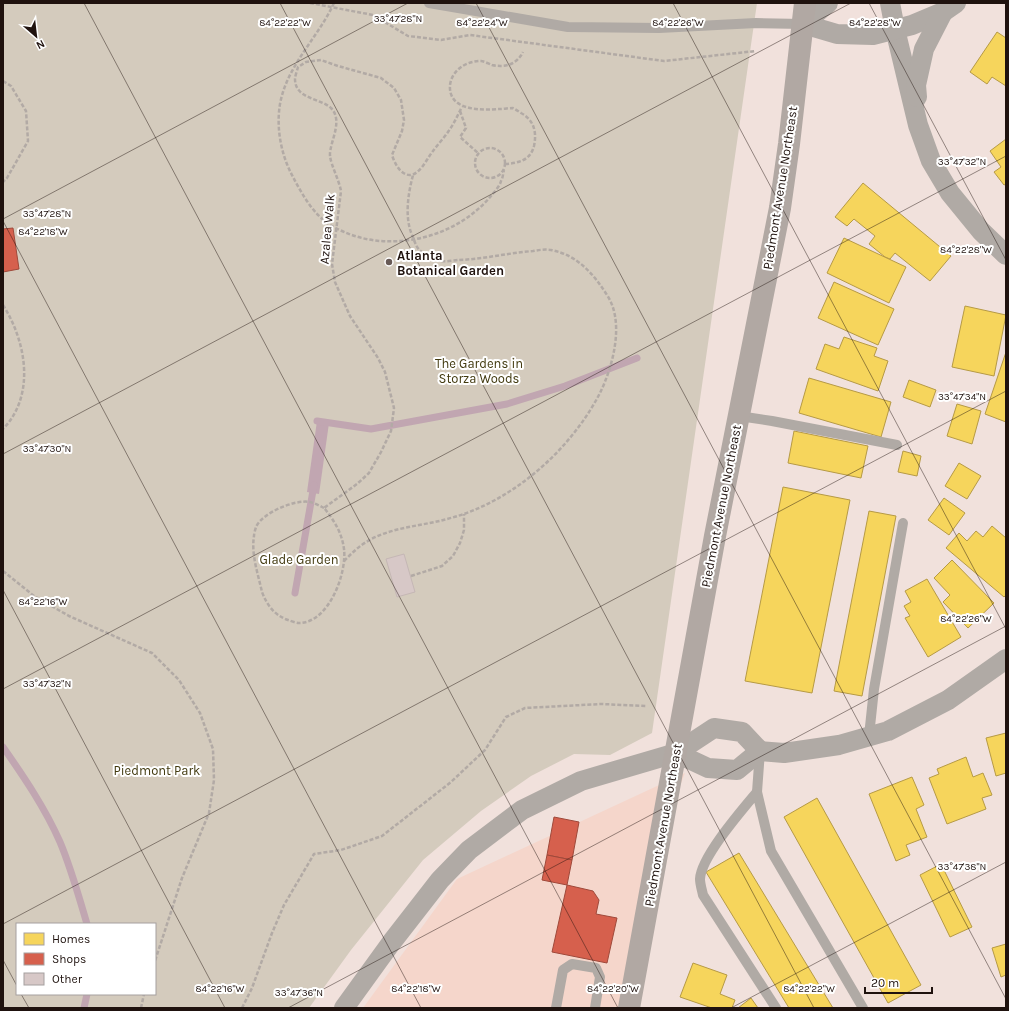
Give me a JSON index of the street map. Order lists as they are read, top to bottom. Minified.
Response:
{"streets":{"main road":["Piedmont Avenue Northeast"],"path":["Azalea Walk"]},"parks":["The Gardens in Storza Woods","Glade Garden","Piedmont Park"],"places":["Atlanta Botanical Garden"],"legend":["Homes","Shops","Other"],"scale_bar":"20 m","north":"bottom right","coordinates":["33°47'28\"N","84°22'22\"W","84°22'26\"W","84°22'28\"W","84°22'24\"W","33°47'32\"N","84°22'18\"W","33°47'34\"N","33°47'30\"N","84°22'16\"W","33°47'38\"N","84°22'20\"W","33°47'36\"N"]}
